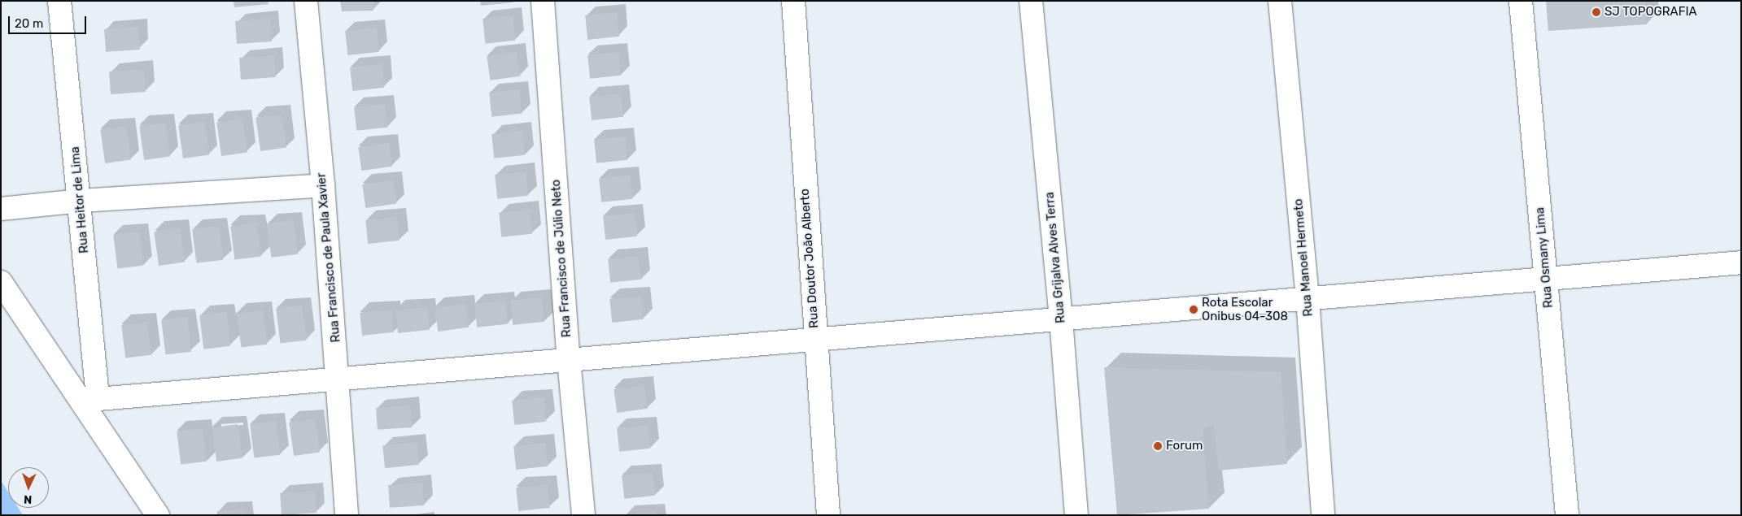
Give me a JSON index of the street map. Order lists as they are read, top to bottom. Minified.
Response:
{"streets":{"street":["Rua Heitor de Lima","Rua Francisco de Paula Xavier","Rua Grijalva Alves Terra","Rua Manoel Hermeto","Rua Osmany Lima","Rua Francisco de Júlio Neto","Rua Doutor João Alberto"]},"places":["SJ TOPOGRAFIA","Rota Escolar Onibus 04-308","Forum"],"scale_bar":"20 m","north":"bottom"}
